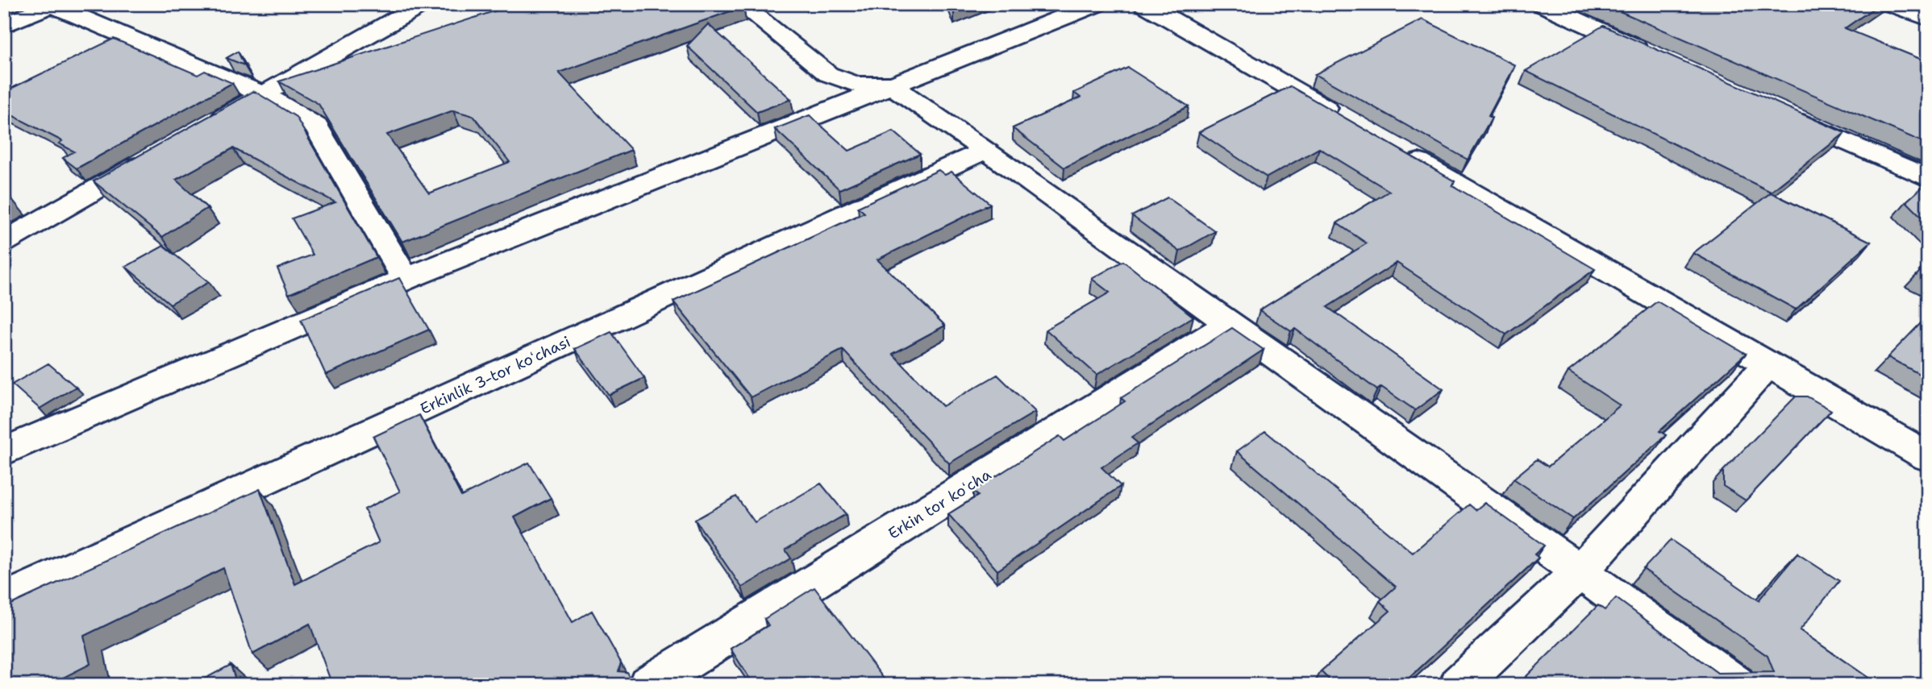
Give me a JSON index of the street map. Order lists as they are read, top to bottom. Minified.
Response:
{"streets":{"street":["Erkinlik 3-tor koʻchasi","Erkin tor koʻcha"]}}
